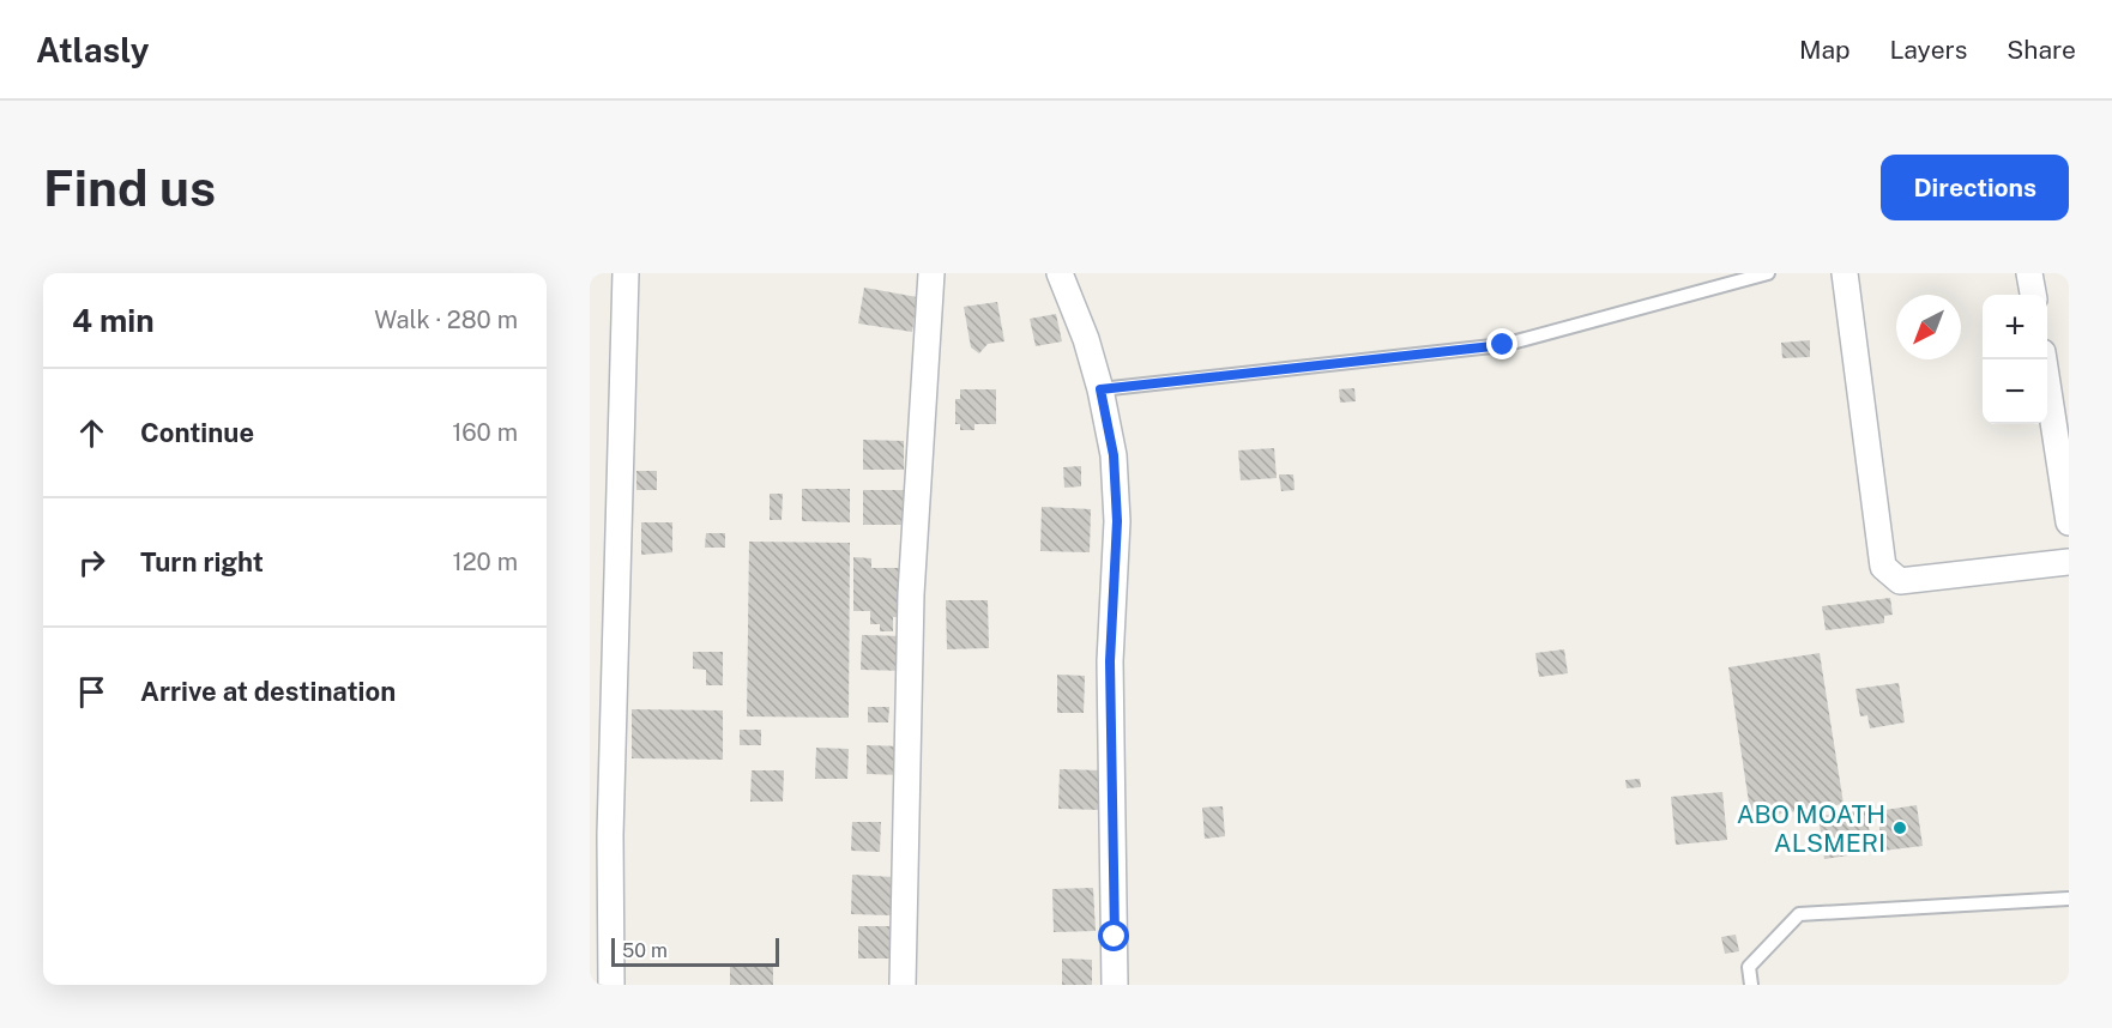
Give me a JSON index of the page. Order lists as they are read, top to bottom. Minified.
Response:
{"places":["ABO MOATH ALSMERI"],"scale_bar":"50 m","north":"bottom left","page":{"header":"Atlasly","nav":["Map","Layers","Share"],"buttons":"Directions","title":"Find us","heading":["4 min","Walk · 280 m"],"map_buttons":["+","−"],"list":[["Continue","160 m"],["Turn right","120 m"],"Arrive at destination"],"scale":"50 m"}}
